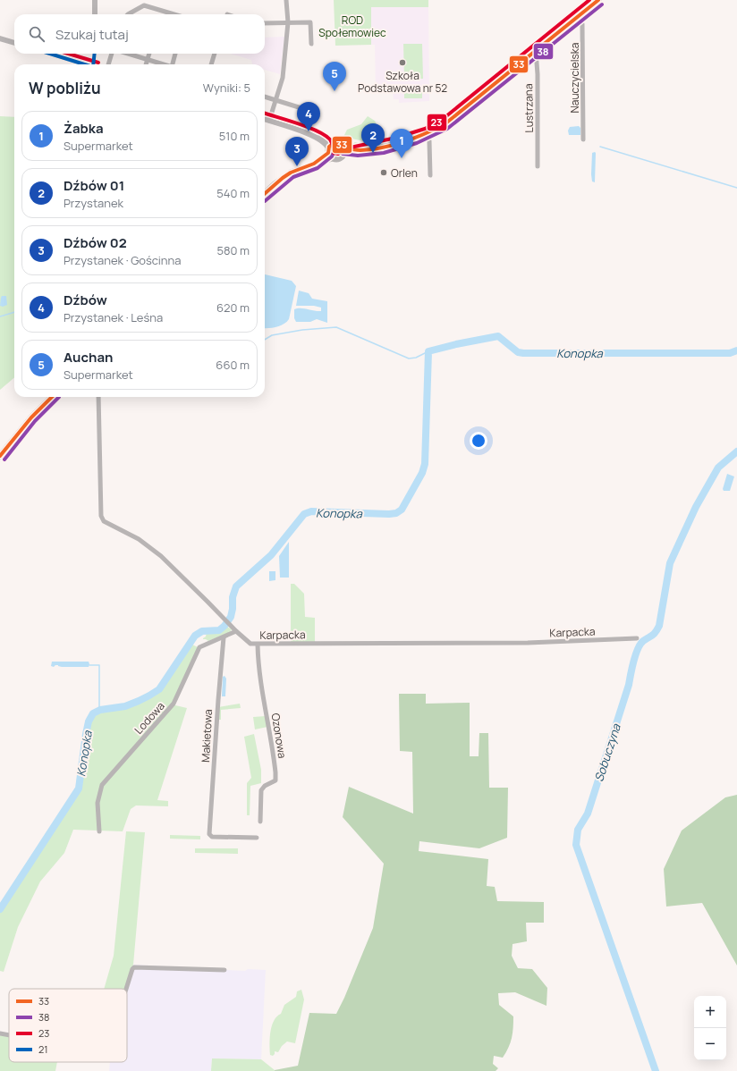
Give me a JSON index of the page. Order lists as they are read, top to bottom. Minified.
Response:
{"streets":{"street":["Nauczycielska","Lustrzana","Karpacka","Lodowa","Makietowa","Ozonowa"]},"crossings":[["Karpacka","Lodowa"],["Karpacka","Ozonowa"],["Lodowa","Makietowa"]],"water":["Konopka","Sobuczyna"],"parks":["ROD Społemowiec"],"places":["Szkoła Podstawowa nr 52","Orlen"],"lines":["transit line 33","transit line 23","transit line 38","transit line 21"],"legend":["33","38","23","21"],"page":{"search":"Szukaj tutaj","pins":["5","4","2","1","3"],"heading":["W pobliżu","Wyniki: 5"],"list":[{"mark":"1","name":"Żabka","note":"Supermarket","value":"510 m"},{"mark":"2","name":"Dźbów 01","note":"Przystanek","value":"540 m"},{"mark":"3","name":"Dźbów 02","note":"Przystanek · Gościnna","value":"580 m"},{"mark":"4","name":"Dźbów","note":"Przystanek · Leśna","value":"620 m"},{"mark":"5","name":"Auchan","note":"Supermarket","value":"660 m"}],"map_buttons":["+","−"]}}
